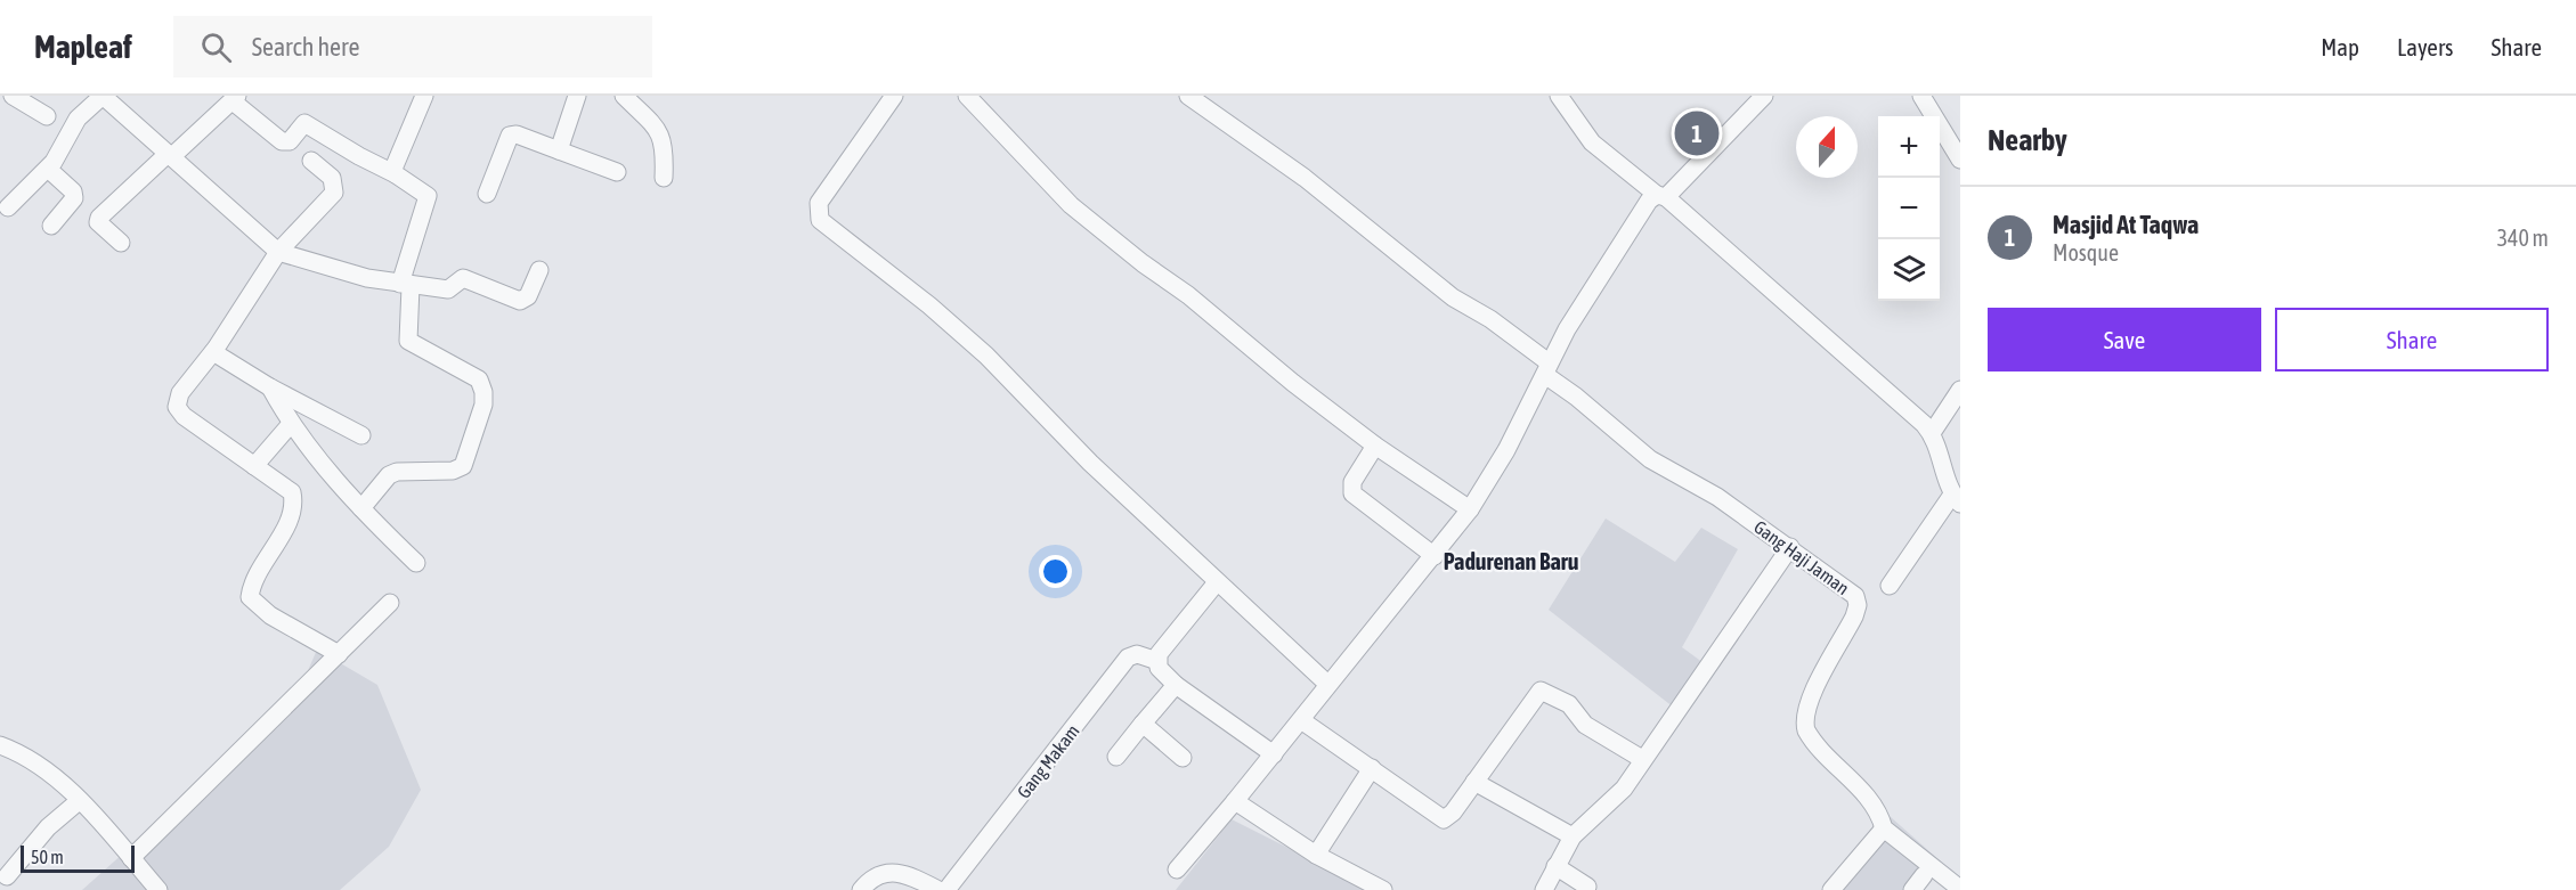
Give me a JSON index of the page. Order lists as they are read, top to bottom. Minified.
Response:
{"streets":{"street":["Gang Haji Jaman","Gang Makam"]},"districts":["Padurenan Baru"],"scale_bar":"50 m","north":"top","page":{"header":"Mapleaf","search":"Search here","nav":["Map","Layers","Share"],"heading":"Nearby","pins":"1","map_buttons":["+","−"],"list":[{"mark":"1","name":"Masjid At Taqwa","note":"Mosque","value":"340 m"}],"buttons":["Save","Share"],"scale":"50 m"}}
